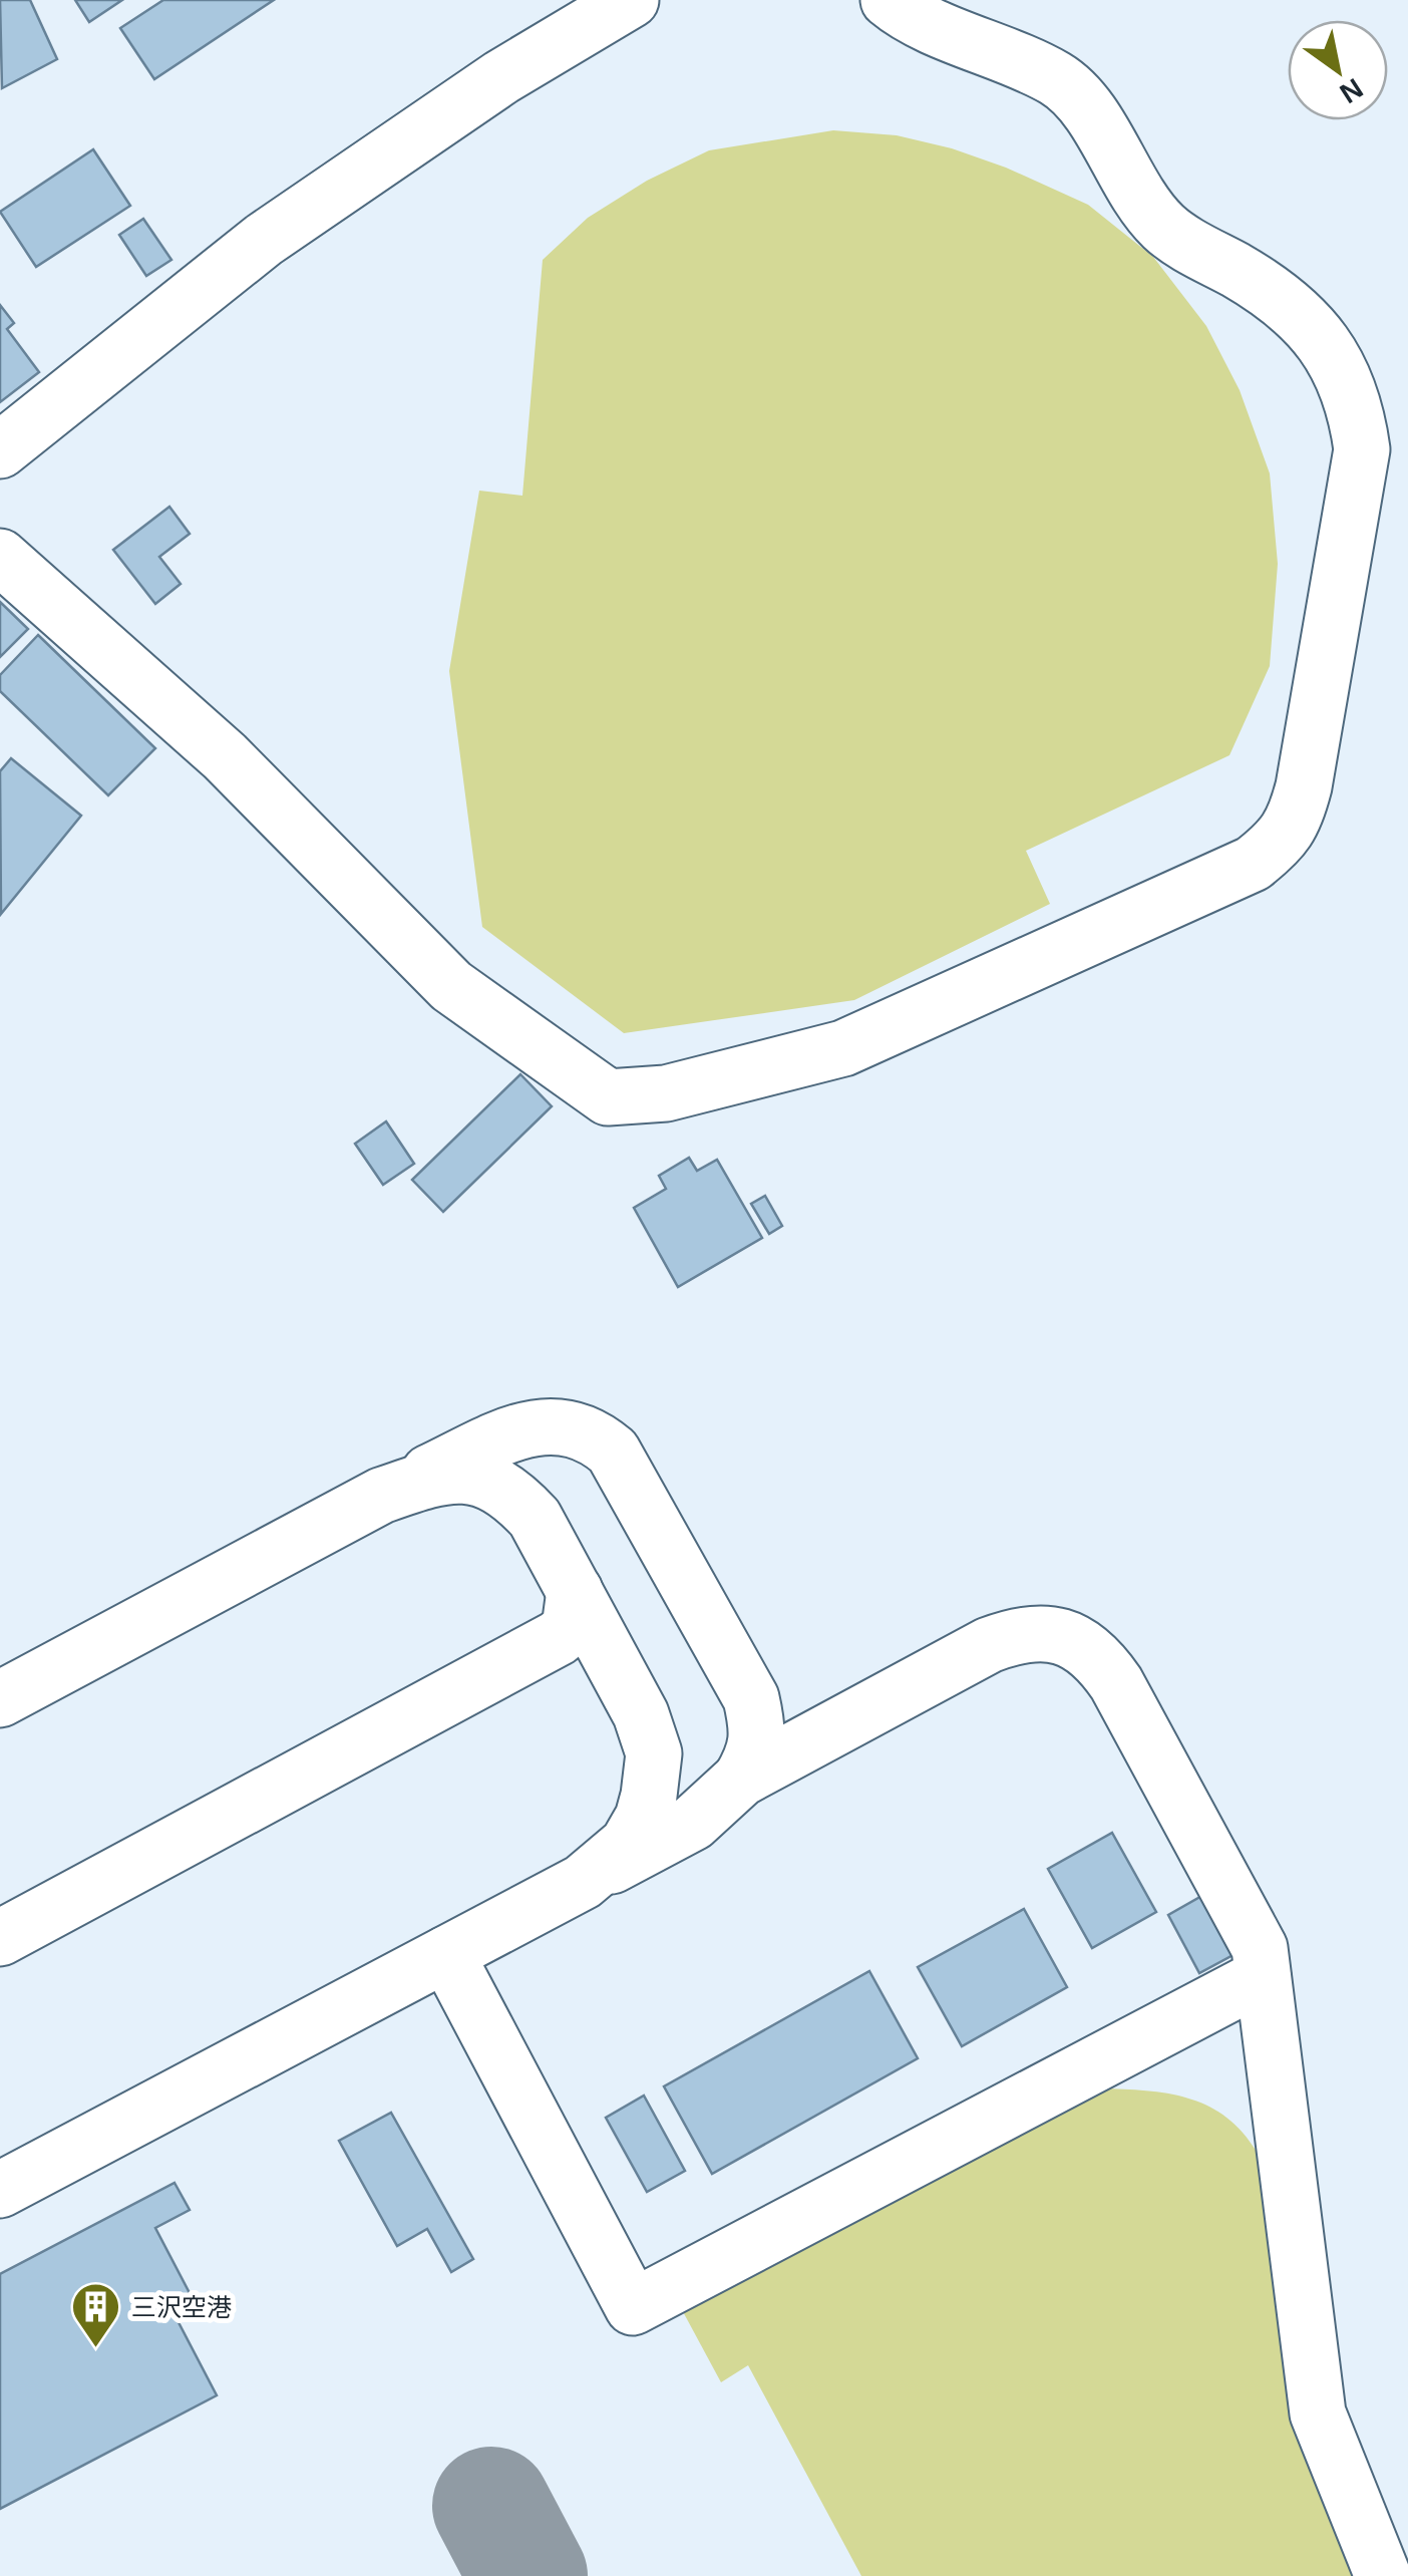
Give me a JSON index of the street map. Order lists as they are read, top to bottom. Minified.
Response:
{"places":{"building":["三沢空港"]},"north":"bottom right"}
